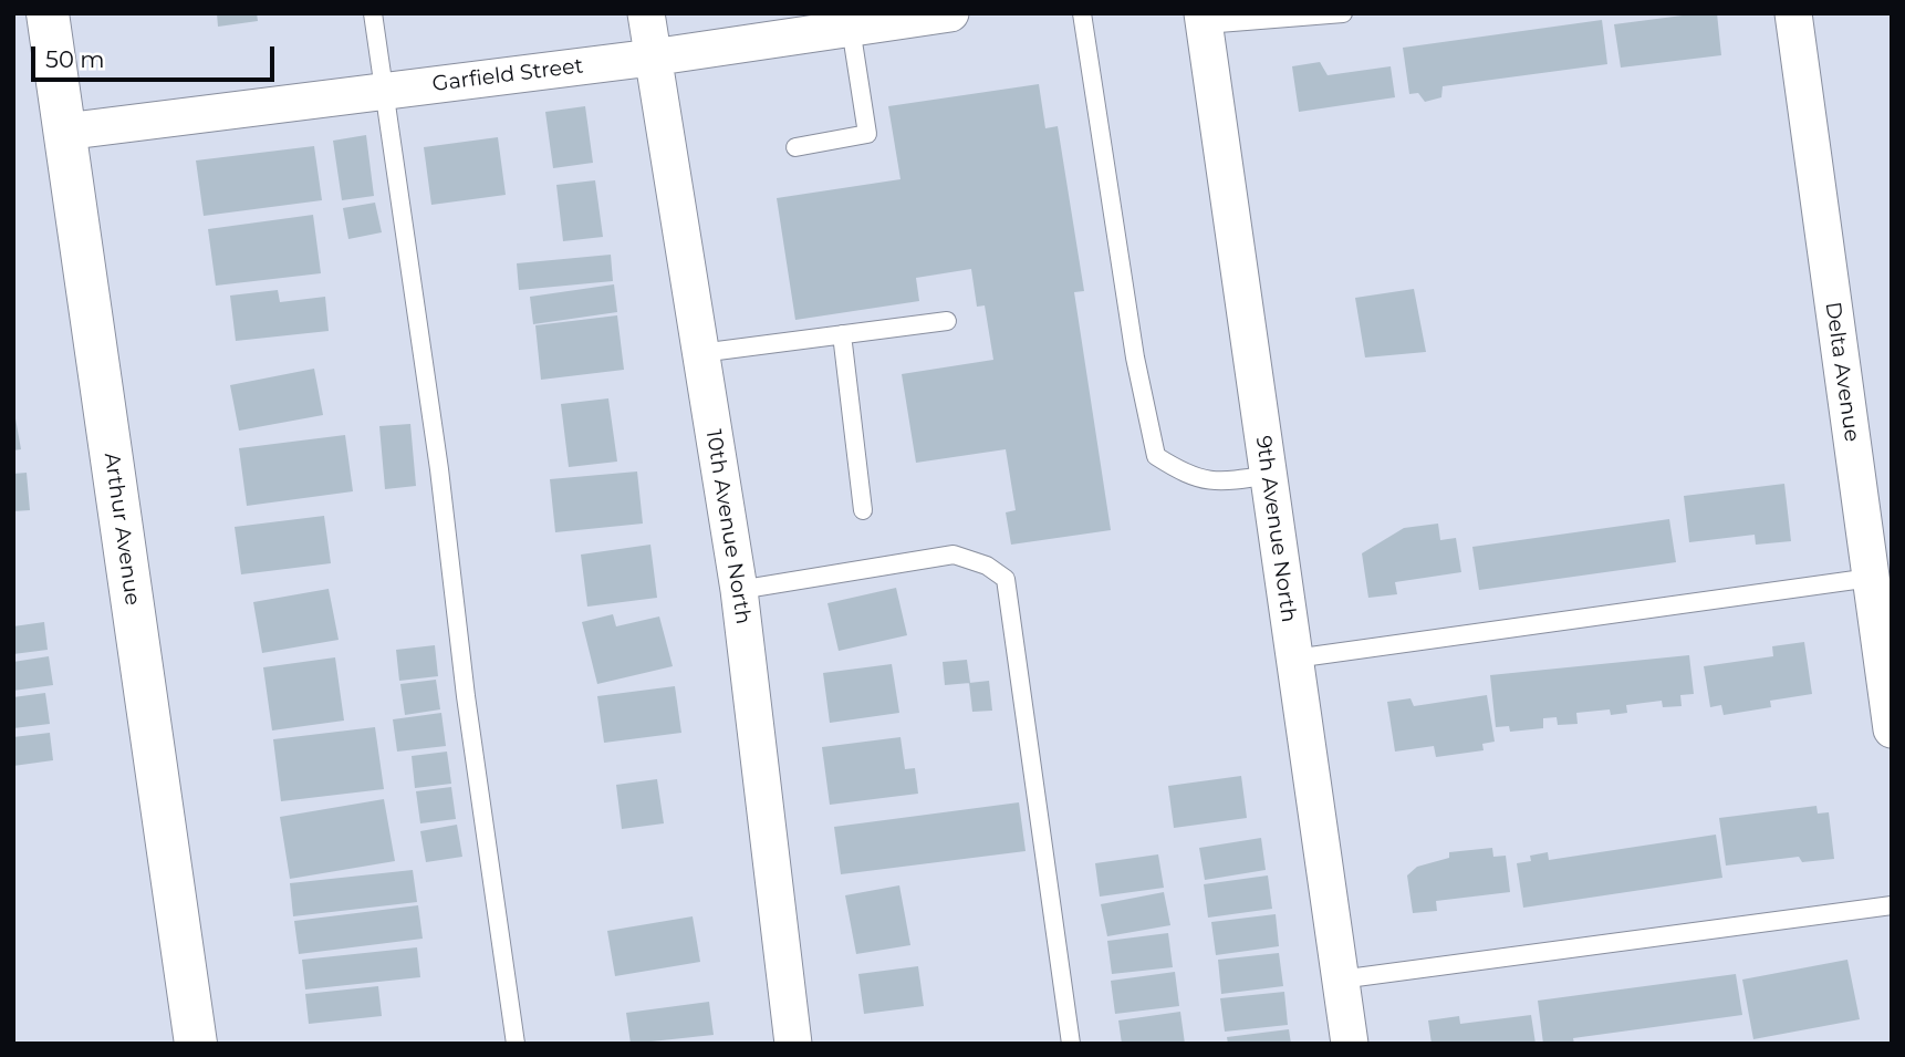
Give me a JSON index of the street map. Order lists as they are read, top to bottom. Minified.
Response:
{"streets":{"street":["Garfield Street","Delta Avenue","10th Avenue North","Arthur Avenue","9th Avenue North"]},"crossings":[["Garfield Street","10th Avenue North"],["Garfield Street","Arthur Avenue"]],"scale_bar":"50 m"}
